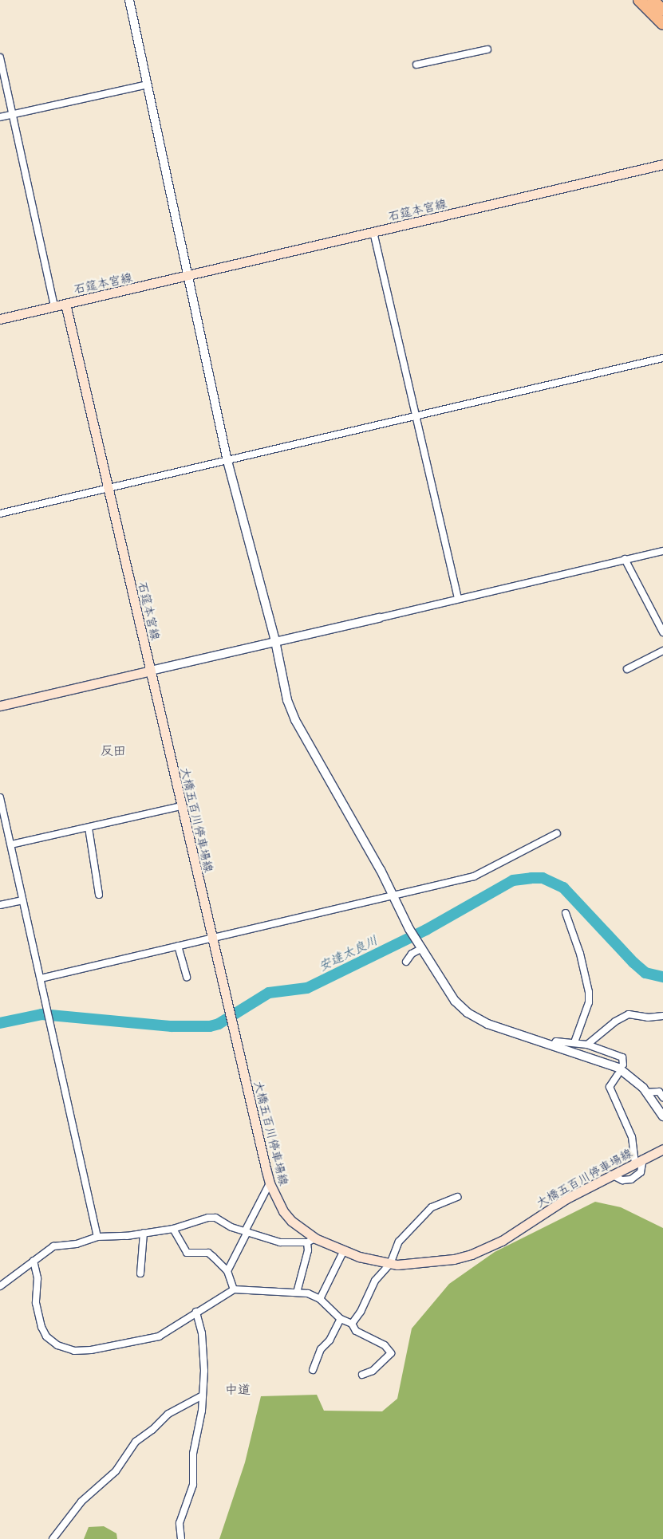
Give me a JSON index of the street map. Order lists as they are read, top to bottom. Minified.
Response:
{"streets":{"main road":["石筵本宮線","大橋五百川停車場線"]},"crossings":[["石筵本宮線","大橋五百川停車場線"]],"districts":["反田","中道"],"water":["安達太良川"]}
